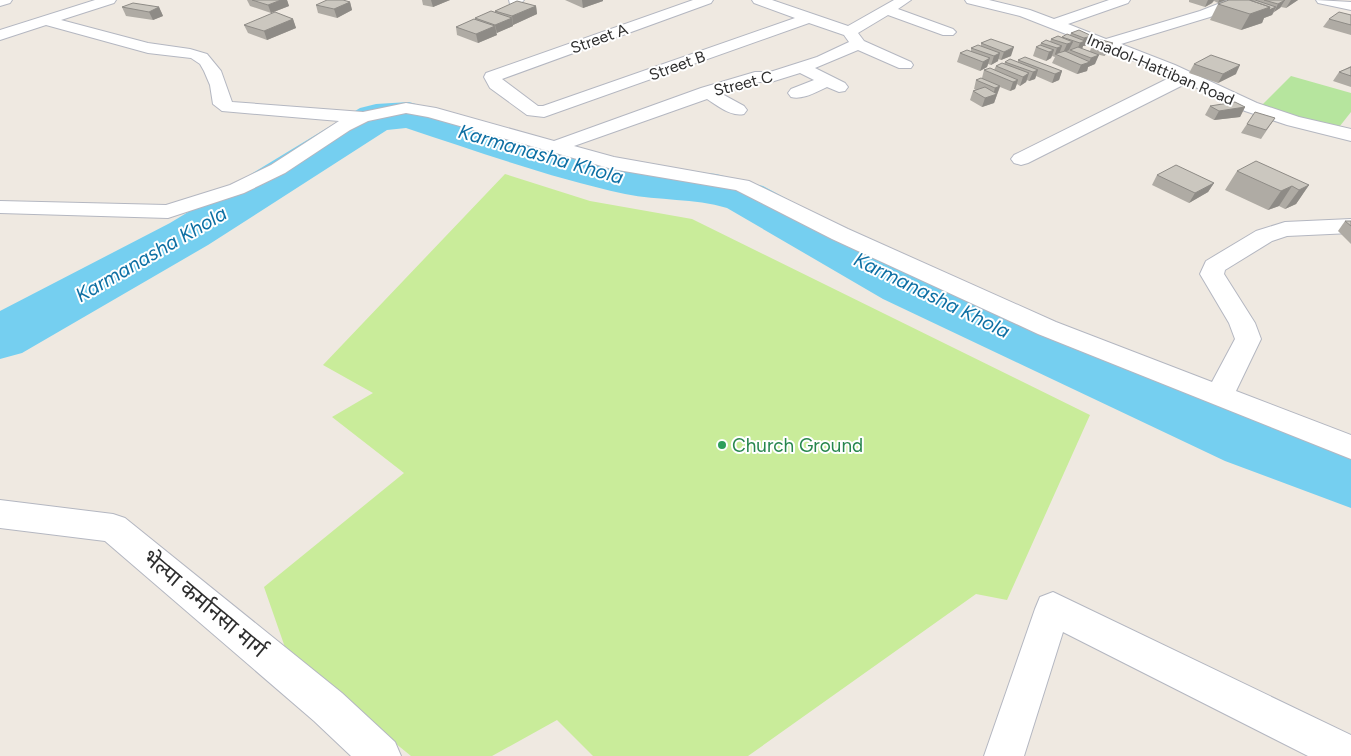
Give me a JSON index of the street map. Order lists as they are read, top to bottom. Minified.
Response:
{"streets":{"street":["Street A","Street B","Imadol-Hattiban Road","Street C","भेल्पा कर्मानसा मार्ग"]},"crossings":[["Street A","Street B"]],"water":["Karmanasha Khola"],"places":["Church Ground"]}
